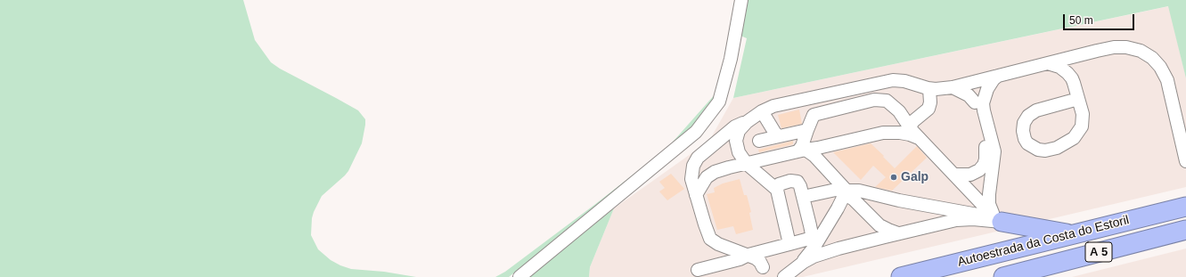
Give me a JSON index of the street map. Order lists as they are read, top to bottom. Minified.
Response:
{"streets":{"highway":["Autoestrada da Costa do Estoril","A 5"]},"places":["Galp"],"scale_bar":"50 m"}
